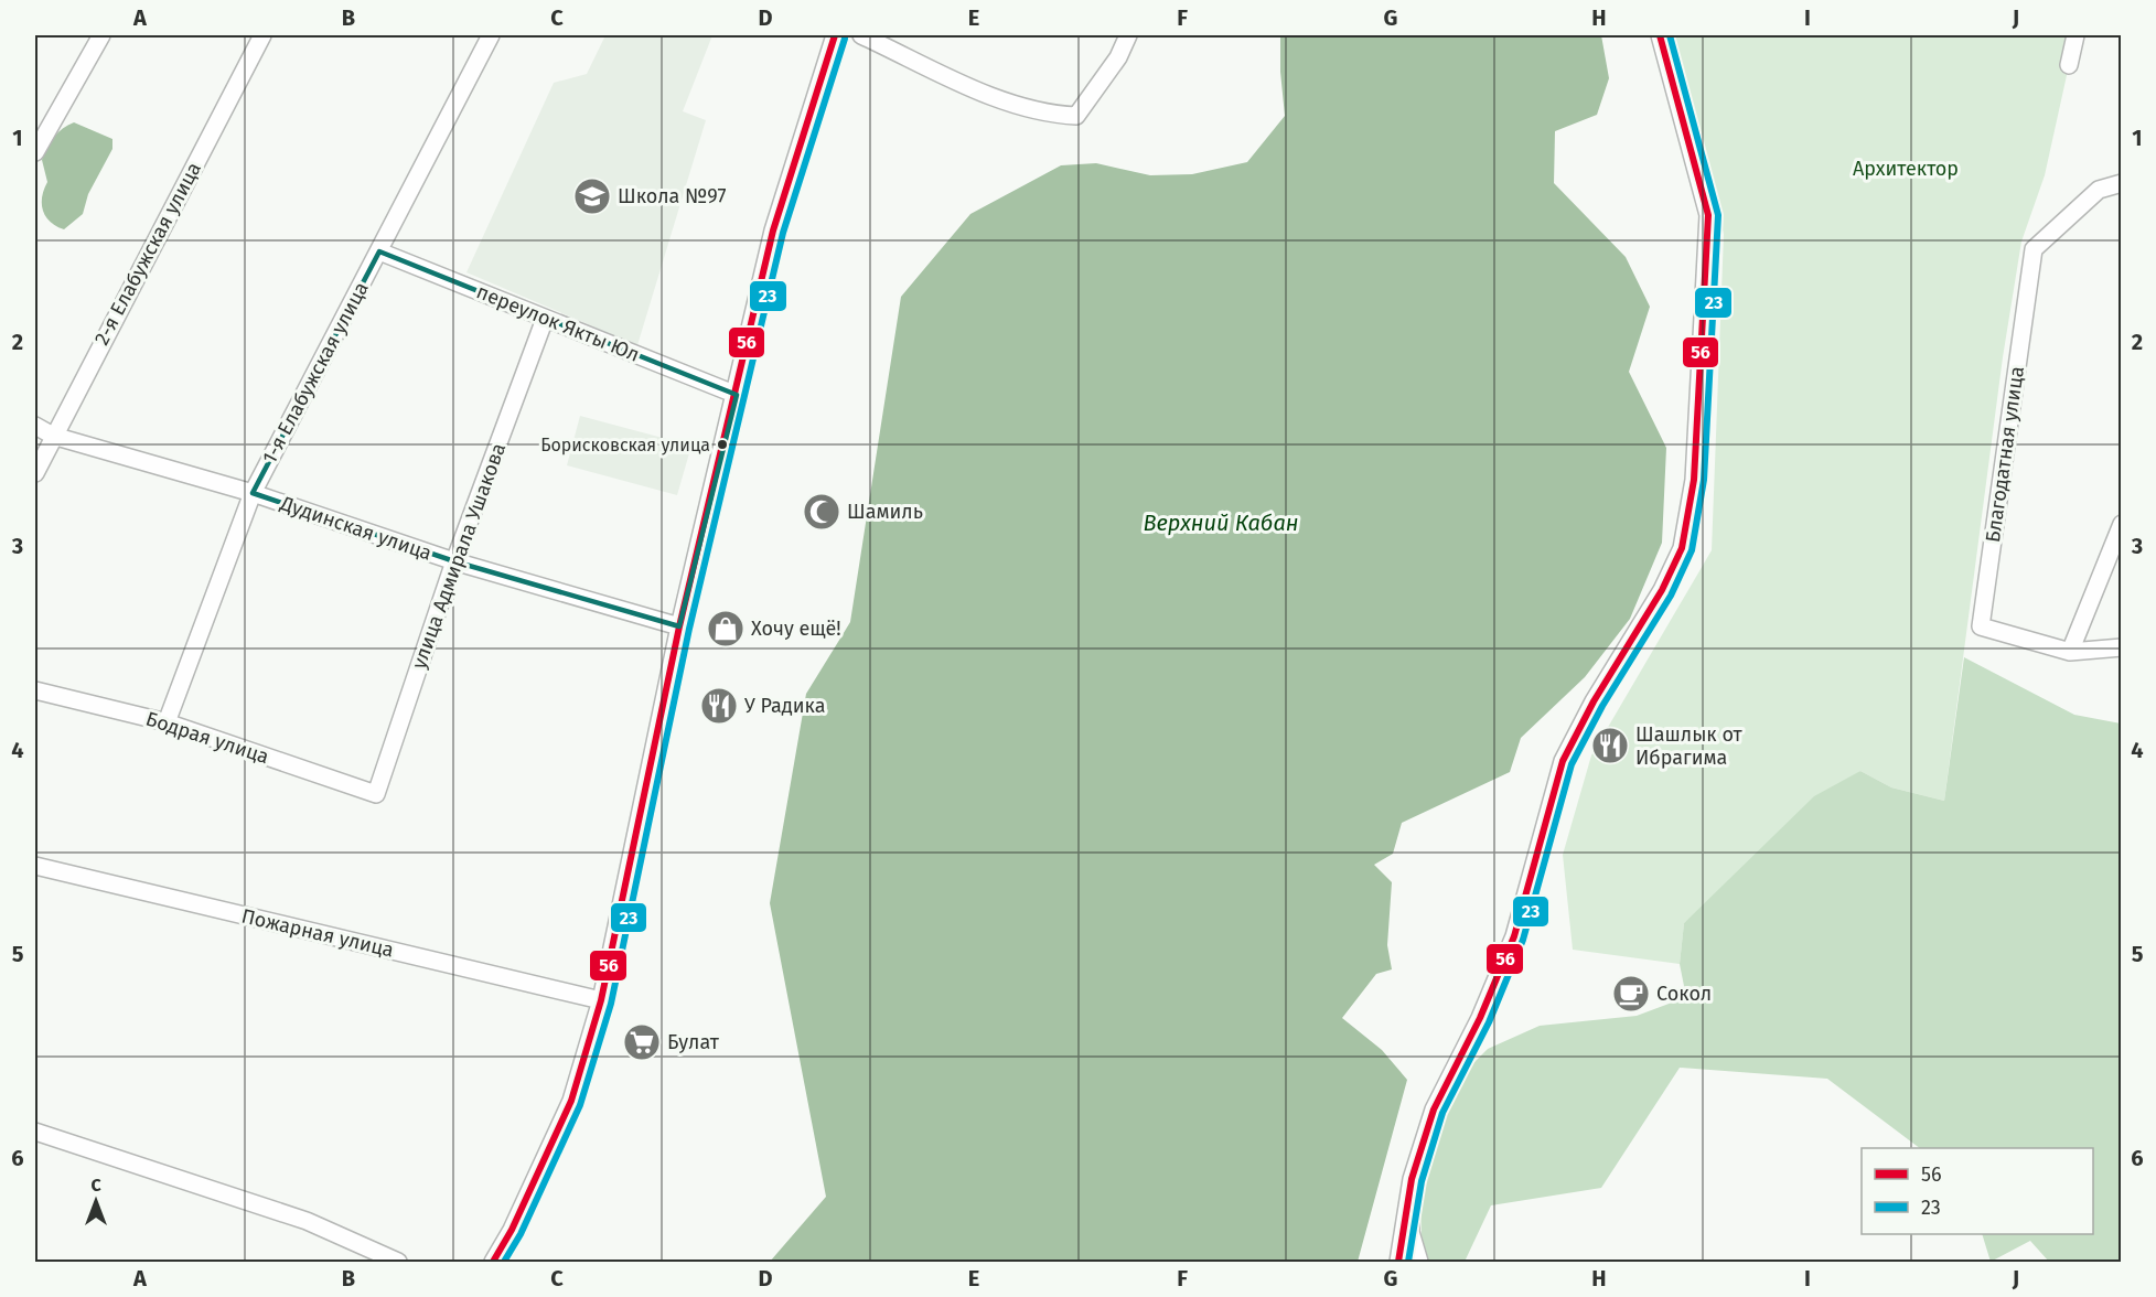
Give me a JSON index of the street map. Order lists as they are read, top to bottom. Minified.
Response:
{"streets":{"street":["2-я Елабужская улица","переулок Якты Юл","1-я Елабужская улица","Благодатная улица","Дудинская улица","улица Адмирала Ушакова","Бодрая улица","Пожарная улица"]},"crossings":[["2-я Елабужская улица","Дудинская улица"],["переулок Якты Юл","1-я Елабужская улица"],["переулок Якты Юл","улица Адмирала Ушакова"],["1-я Елабужская улица","Дудинская улица"],["1-я Елабужская улица","Бодрая улица"],["Дудинская улица","улица Адмирала Ушакова"],["улица Адмирала Ушакова","Бодрая улица"]],"water":["Верхний Кабан"],"parks":["Архитектор"],"places":{"school or university":["Школа №97"],"other":["Борисковская улица"],"mosque":["Шамиль"],"shop":["Хочу ещё!"],"restaurant":["У Радика","Шашлык от Ибрагима"],"cafe":["Сокол"],"supermarket":["Булат"]},"lines":["transit line 56","transit line 23"],"legend":["56","23"],"north":"top","grid":{"columns":["A","B","C","D","E","F","G","H","I","J"],"rows":["1","2","3","4","5","6"]}}
